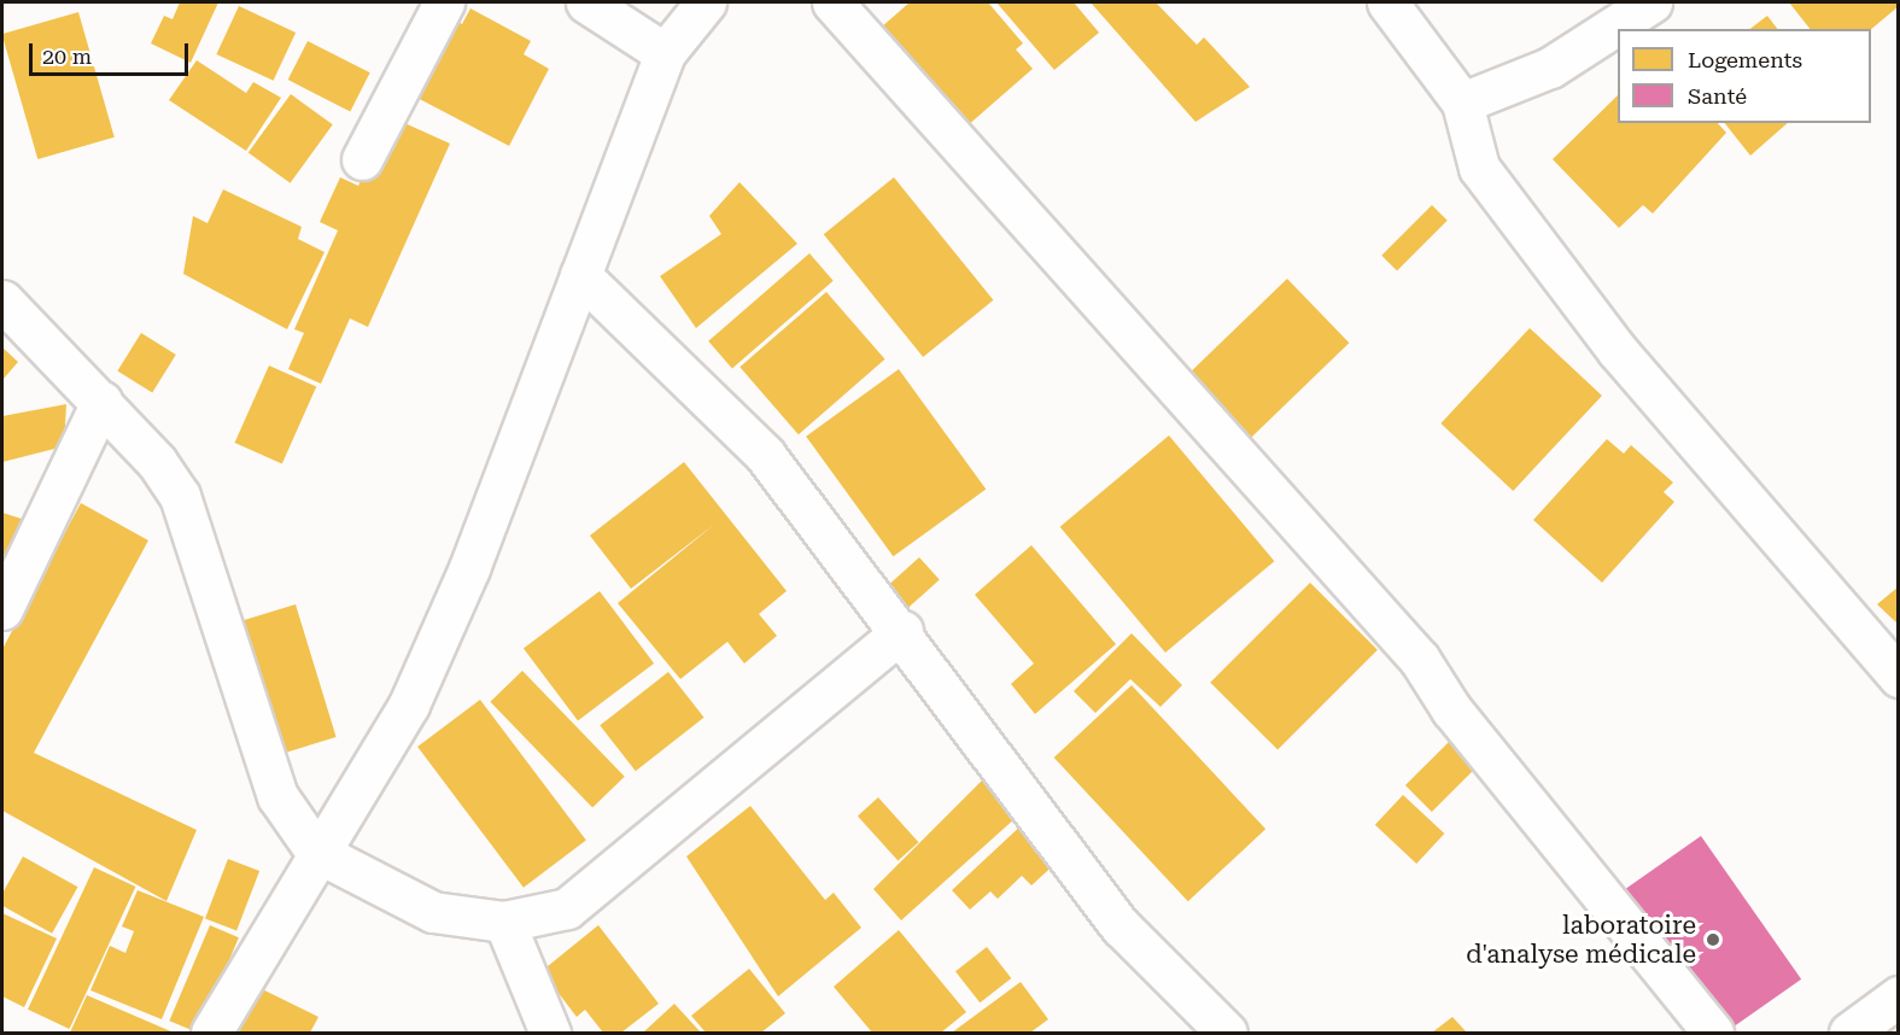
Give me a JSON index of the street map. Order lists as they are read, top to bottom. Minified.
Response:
{"places":["laboratoire d'analyse médicale"],"legend":["Logements","Santé"],"scale_bar":"20 m"}
